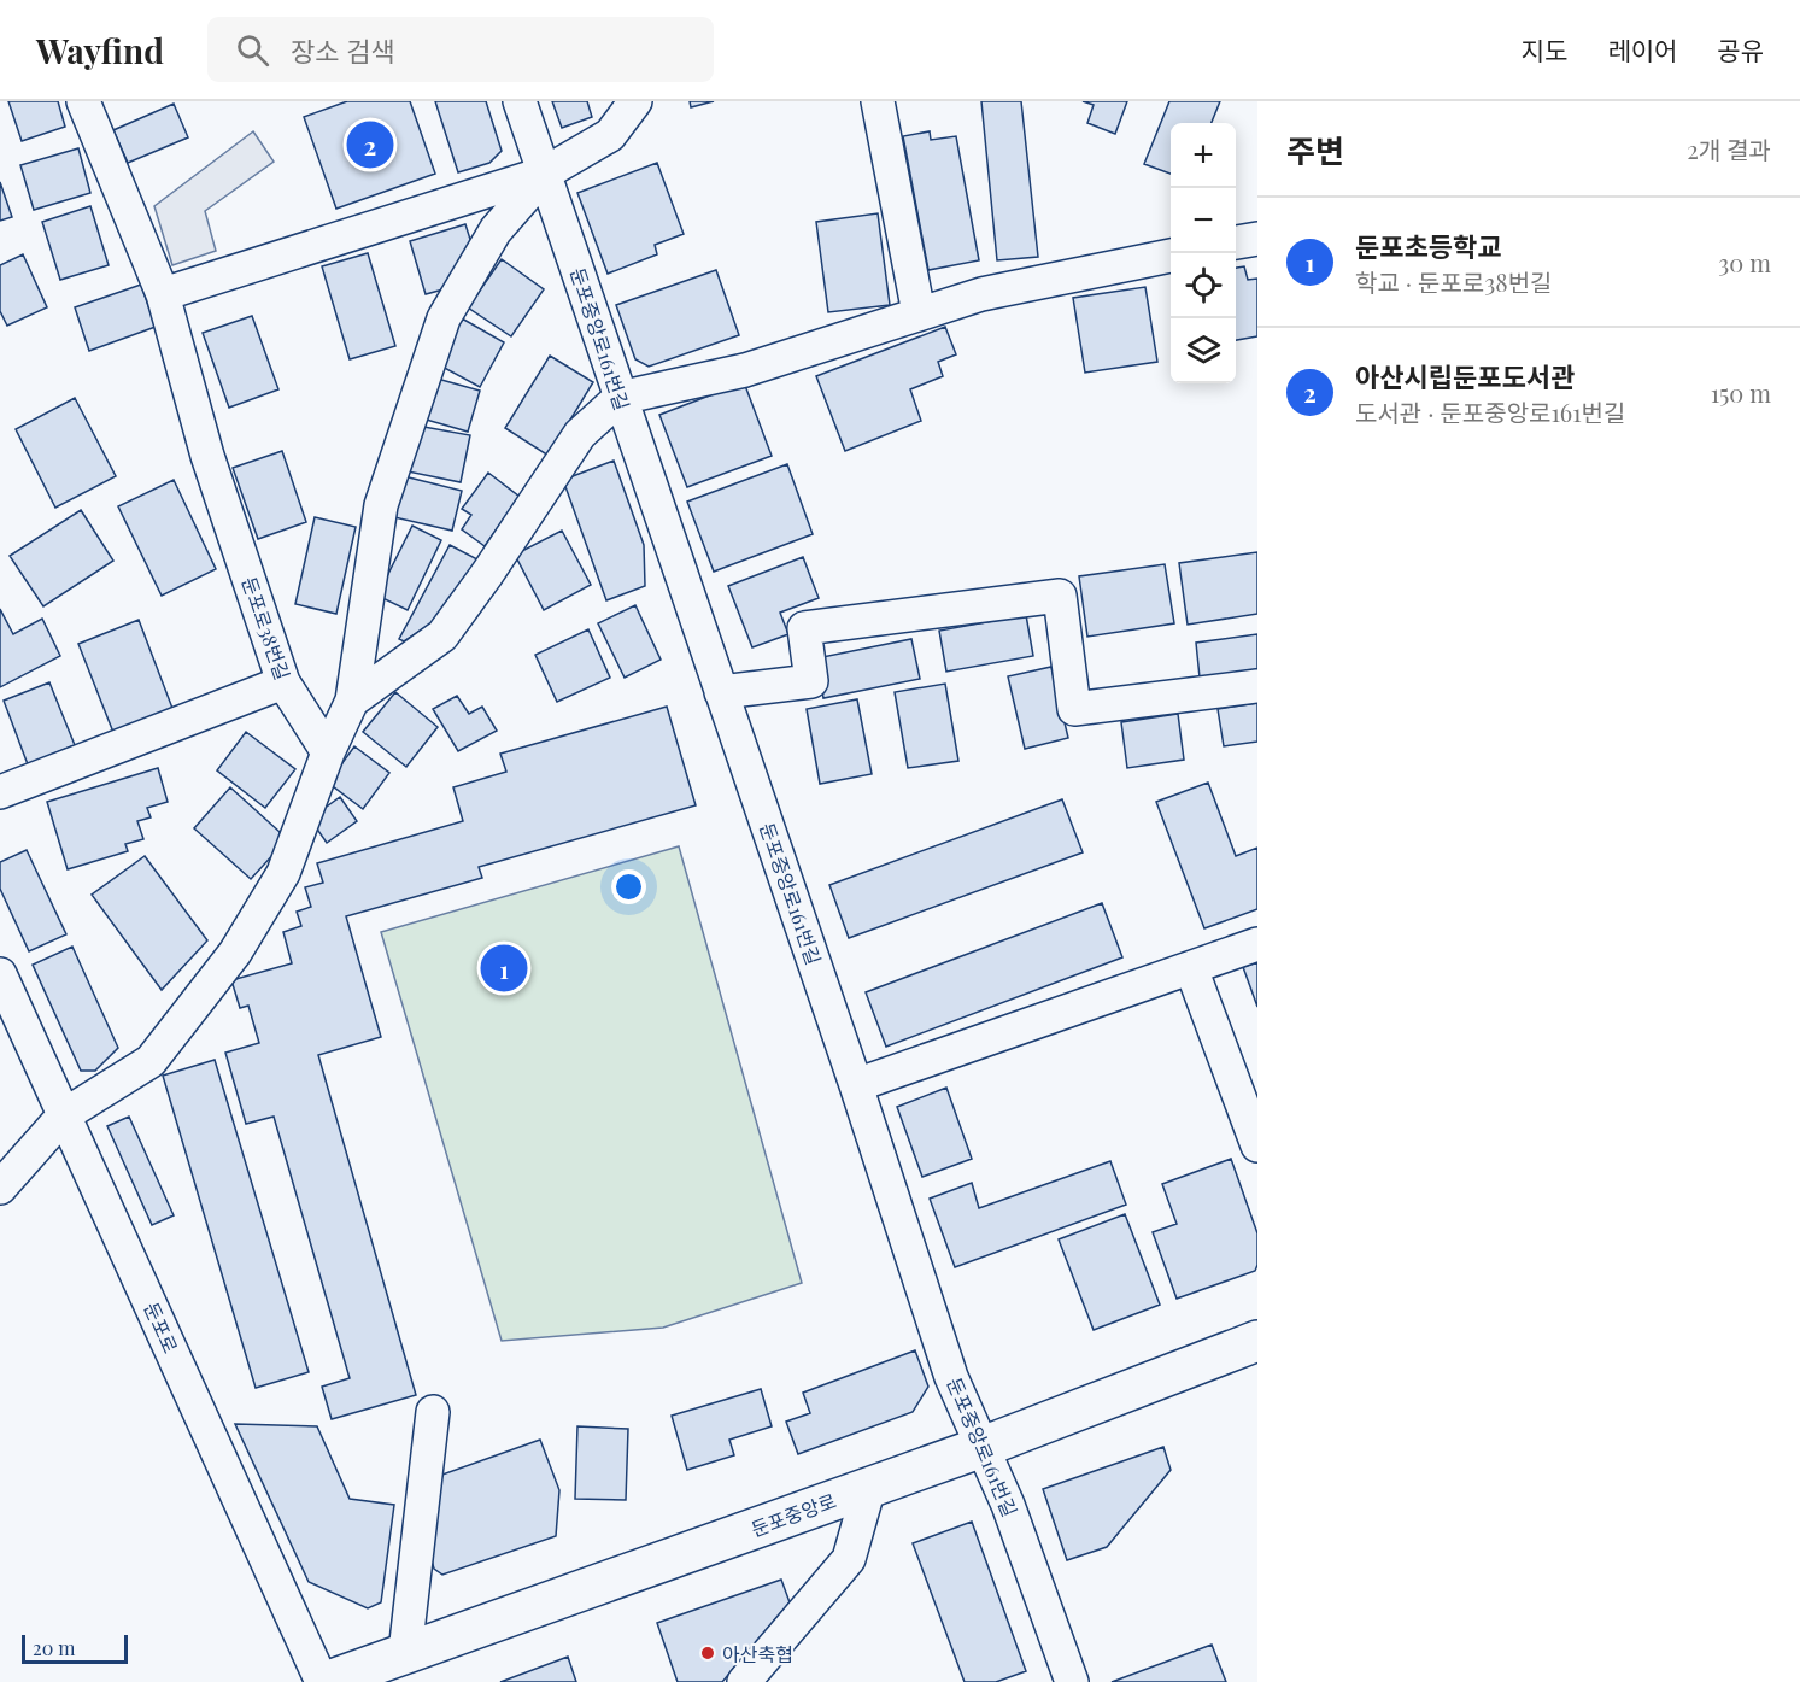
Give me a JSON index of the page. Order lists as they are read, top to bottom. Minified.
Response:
{"streets":{"street":["둔포중앙로161번길","둔포로38번길","둔포로","둔포중앙로"]},"crossings":[["둔포중앙로161번길","둔포중앙로"],["둔포로","둔포중앙로"]],"places":["아산축협"],"scale_bar":"20 m","page":{"header":"Wayfind","search":"장소 검색","nav":["지도","레이어","공유"],"heading":["주변","2개 결과"],"pins":["2","1"],"map_buttons":["+","−"],"list":[{"mark":"1","name":"둔포초등학교","note":"학교 · 둔포로38번길","value":"30 m"},{"mark":"2","name":"아산시립둔포도서관","note":"도서관 · 둔포중앙로161번길","value":"150 m"}],"scale":"20 m"}}
